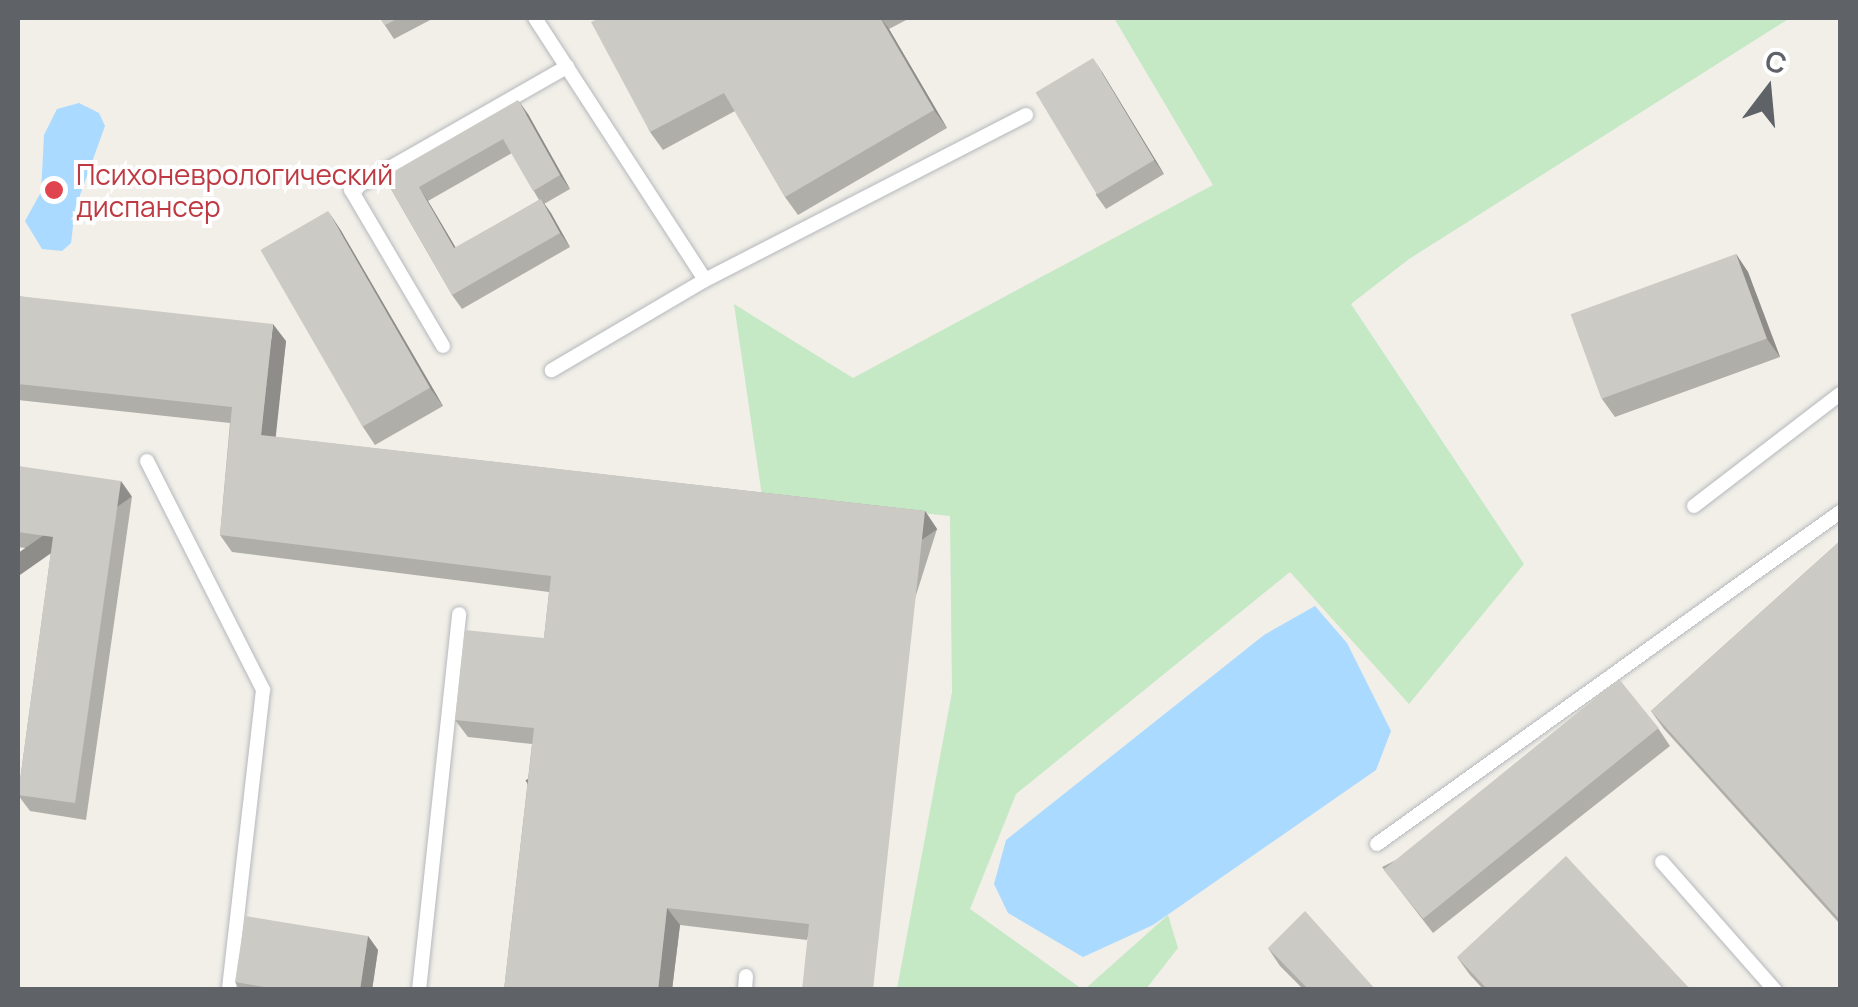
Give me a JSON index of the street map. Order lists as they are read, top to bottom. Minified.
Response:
{"places":["Психоневрологический диспансер"],"north":"top"}
